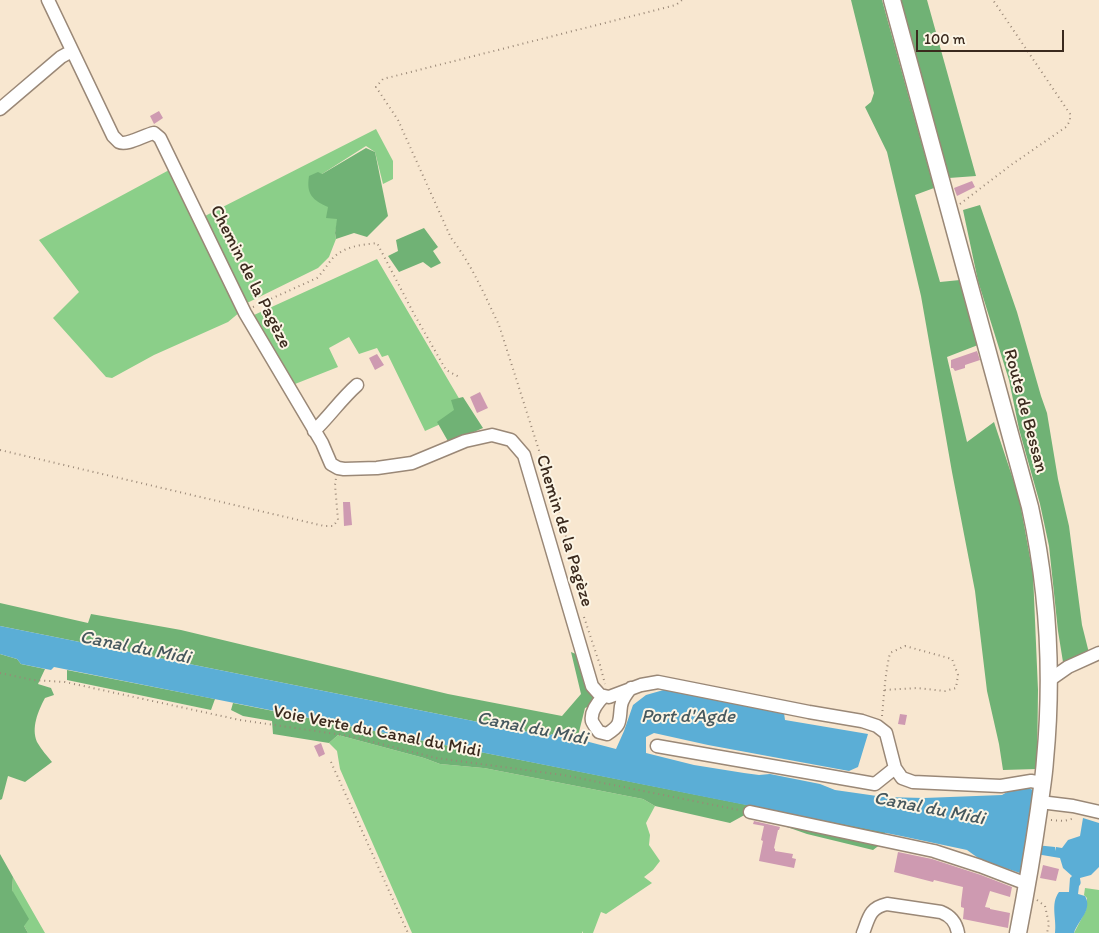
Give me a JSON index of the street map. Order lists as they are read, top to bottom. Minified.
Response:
{"streets":{"main road":["Route de Bessan"],"street":["Chemin de la Pagèze"],"path":["Voie Verte du Canal du Midi"]},"water":["Canal du Midi","Port d'Agde"],"scale_bar":"100 m"}
